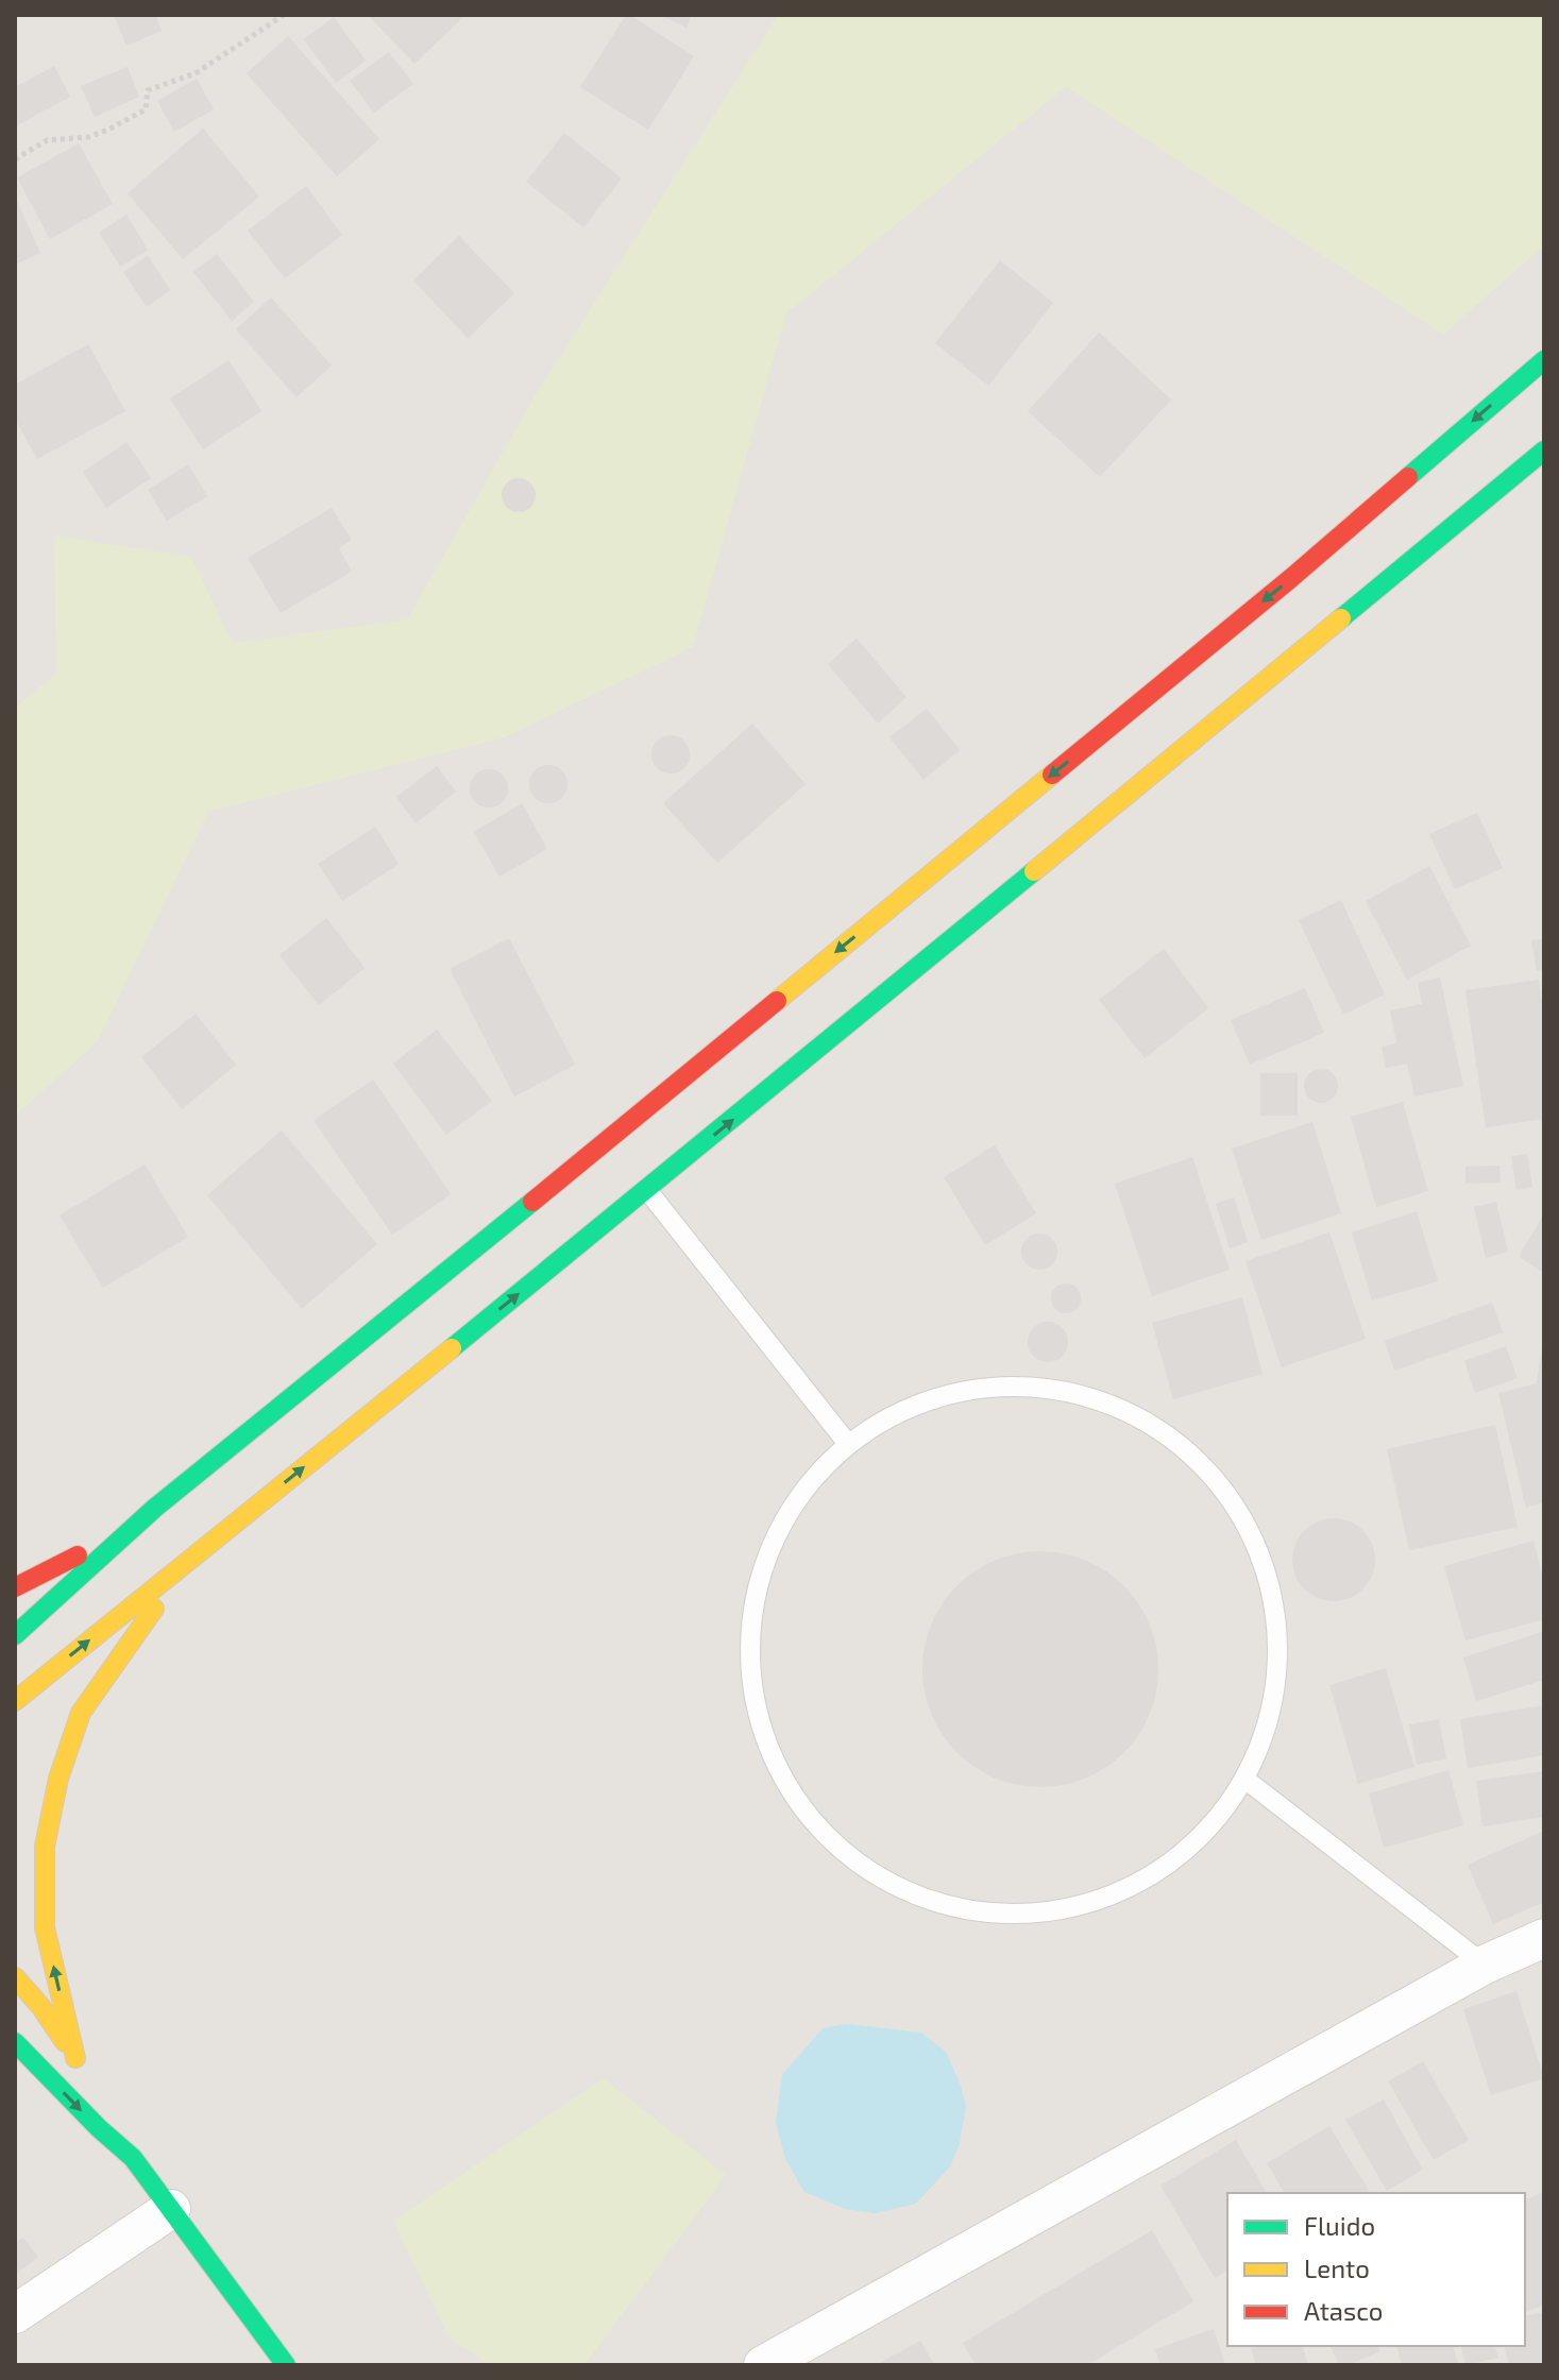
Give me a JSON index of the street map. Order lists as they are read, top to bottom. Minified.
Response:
{"legend":["Fluido","Lento","Atasco"]}
